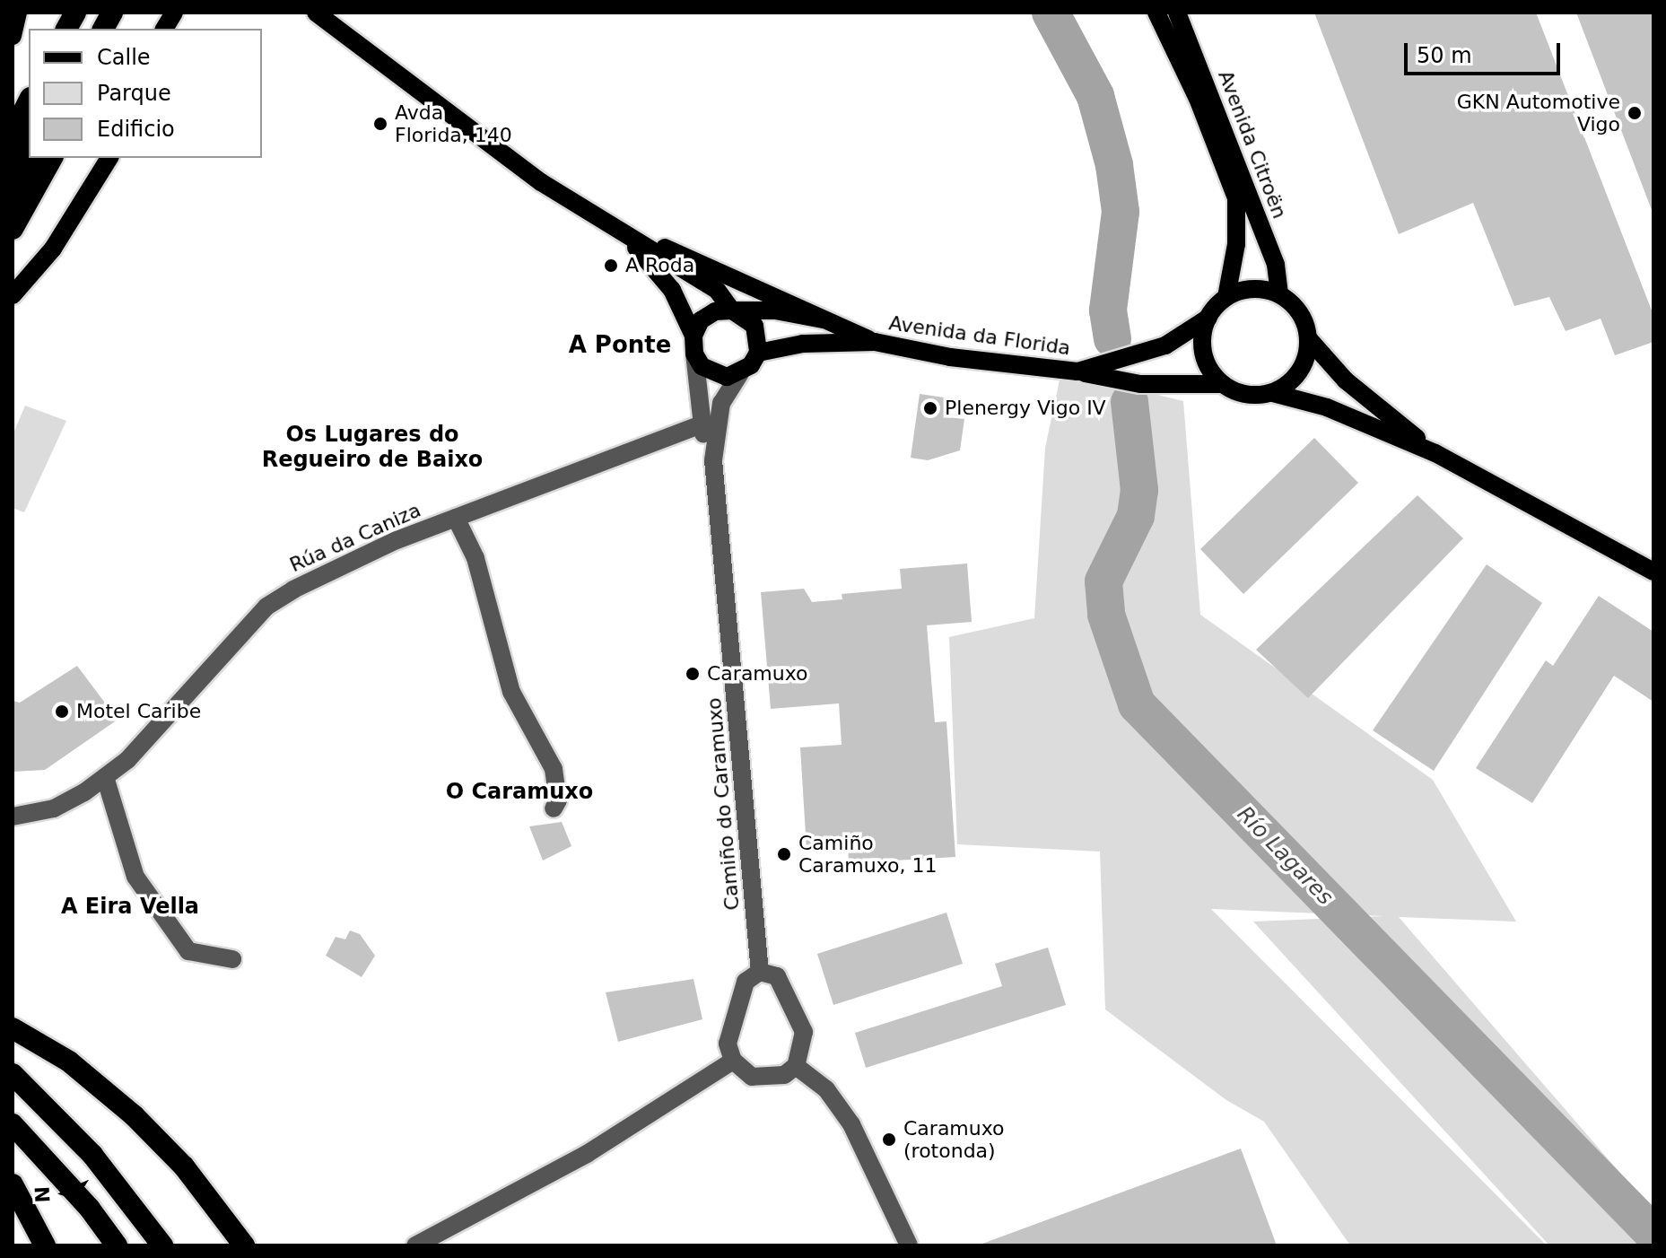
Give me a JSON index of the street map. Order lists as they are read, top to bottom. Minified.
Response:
{"streets":{"main road":["Avenida Citroën","Avenida da Florida"],"street":["Rúa da Caniza","Camiño do Caramuxo"]},"crossings":[["Avenida Citroën","Avenida da Florida"],["Avenida da Florida","Camiño do Caramuxo"],["Rúa da Caniza","Camiño do Caramuxo"]],"districts":["A Ponte","Os Lugares do Regueiro de Baixo","O Caramuxo","A Eira Vella"],"water":["Río Lagares"],"places":["GKN Automotive Vigo","Avda Florida, 140","A Roda","Plenergy Vigo IV","Caramuxo","Motel Caribe","Camiño Caramuxo, 11","Caramuxo (rotonda)"],"legend":["Calle","Parque","Edificio"],"scale_bar":"50 m","north":"left"}
